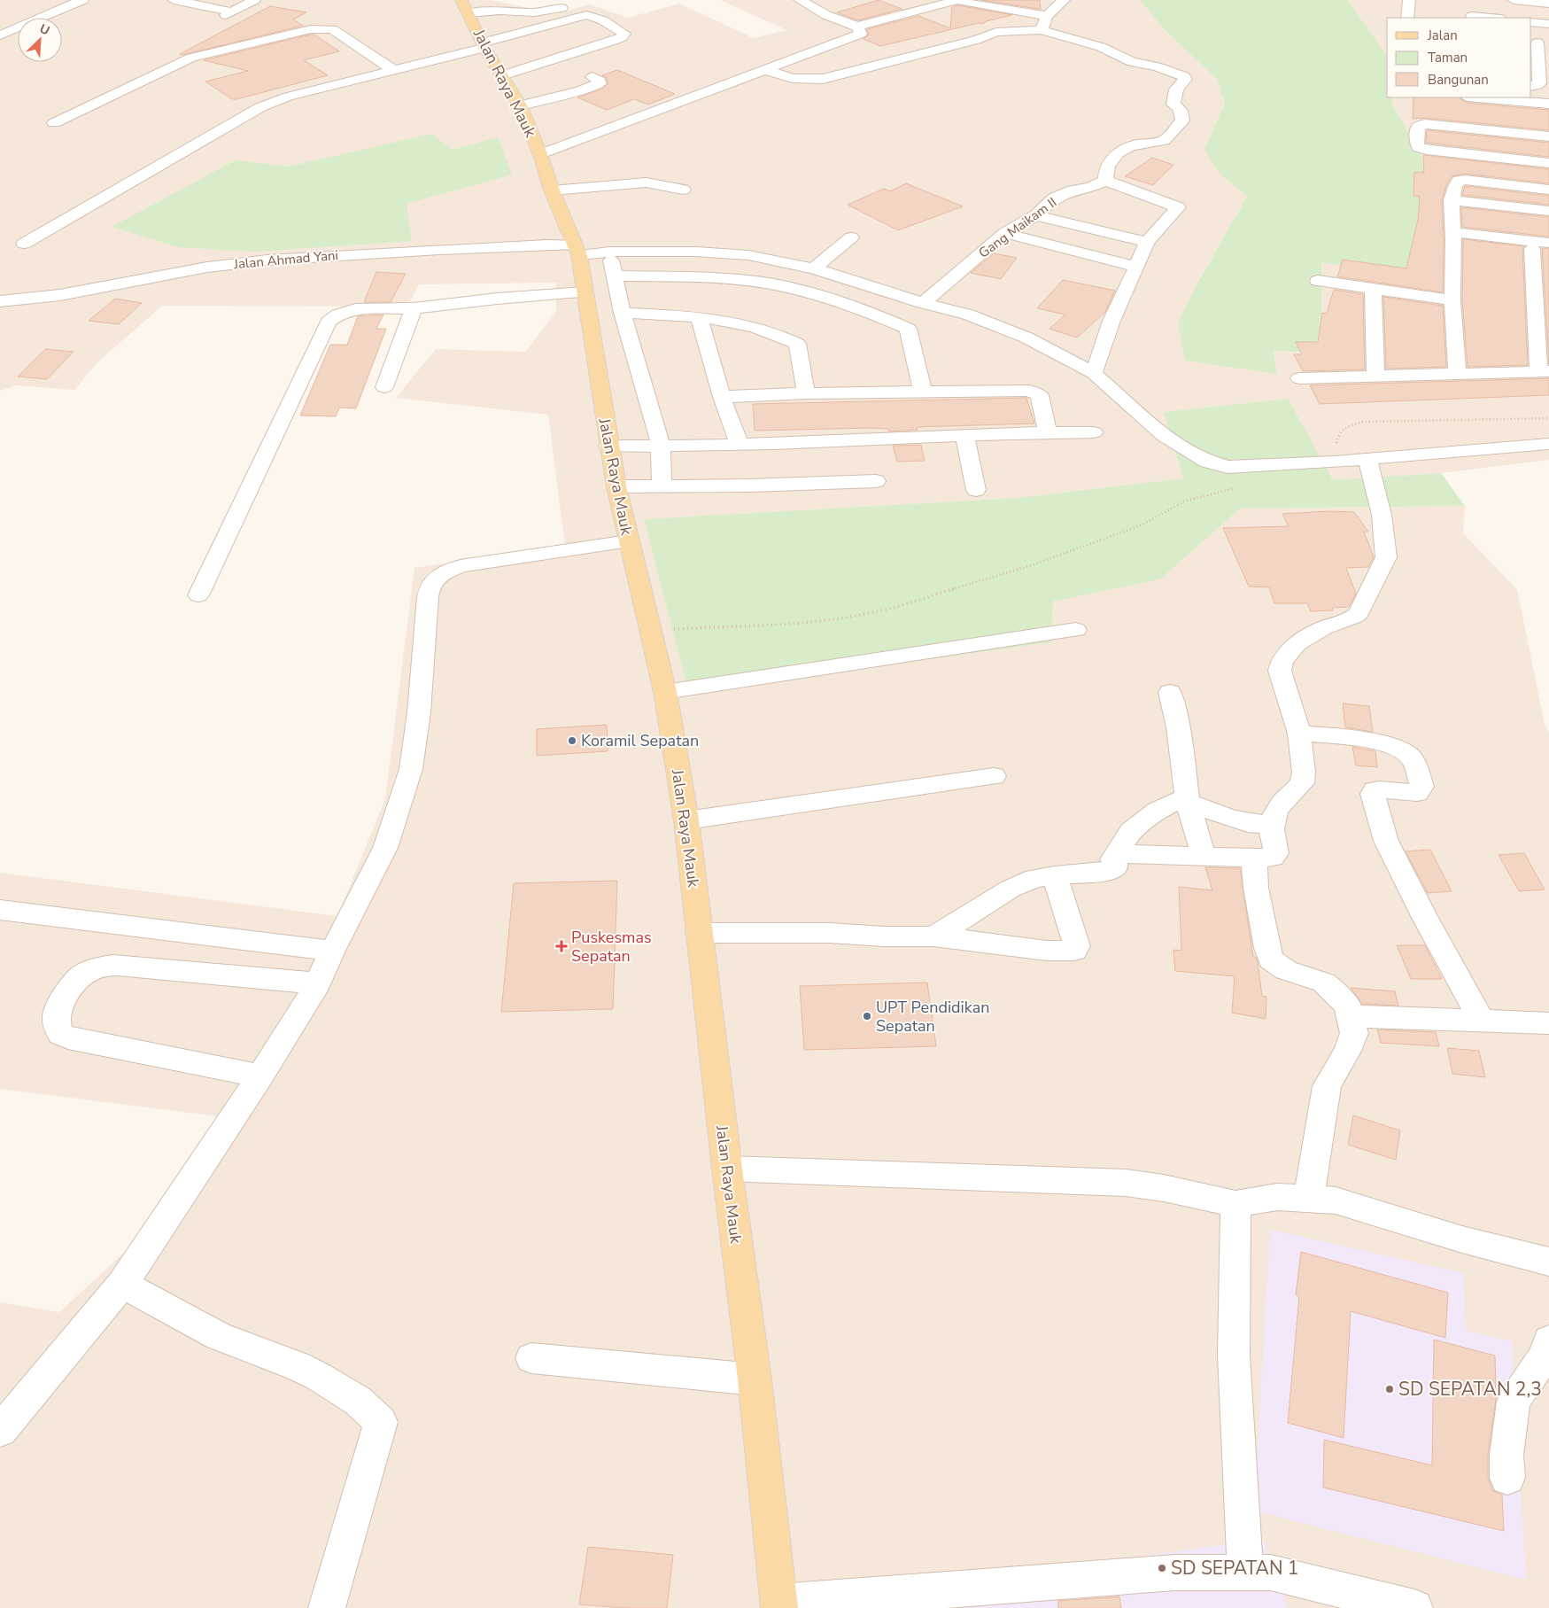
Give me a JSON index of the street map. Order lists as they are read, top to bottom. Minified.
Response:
{"streets":{"main road":["Jalan Raya Mauk"],"street":["Gang Maikam II","Jalan Ahmad Yani"]},"crossings":[["Jalan Raya Mauk","Jalan Ahmad Yani"],["Gang Maikam II","Jalan Ahmad Yani"]],"places":{"other":["Koramil Sepatan","UPT Pendidikan Sepatan","SD SEPATAN 2,3","SD SEPATAN 1"],"health":["Puskesmas Sepatan"]},"legend":["Jalan","Taman","Bangunan"],"north":"top right"}
